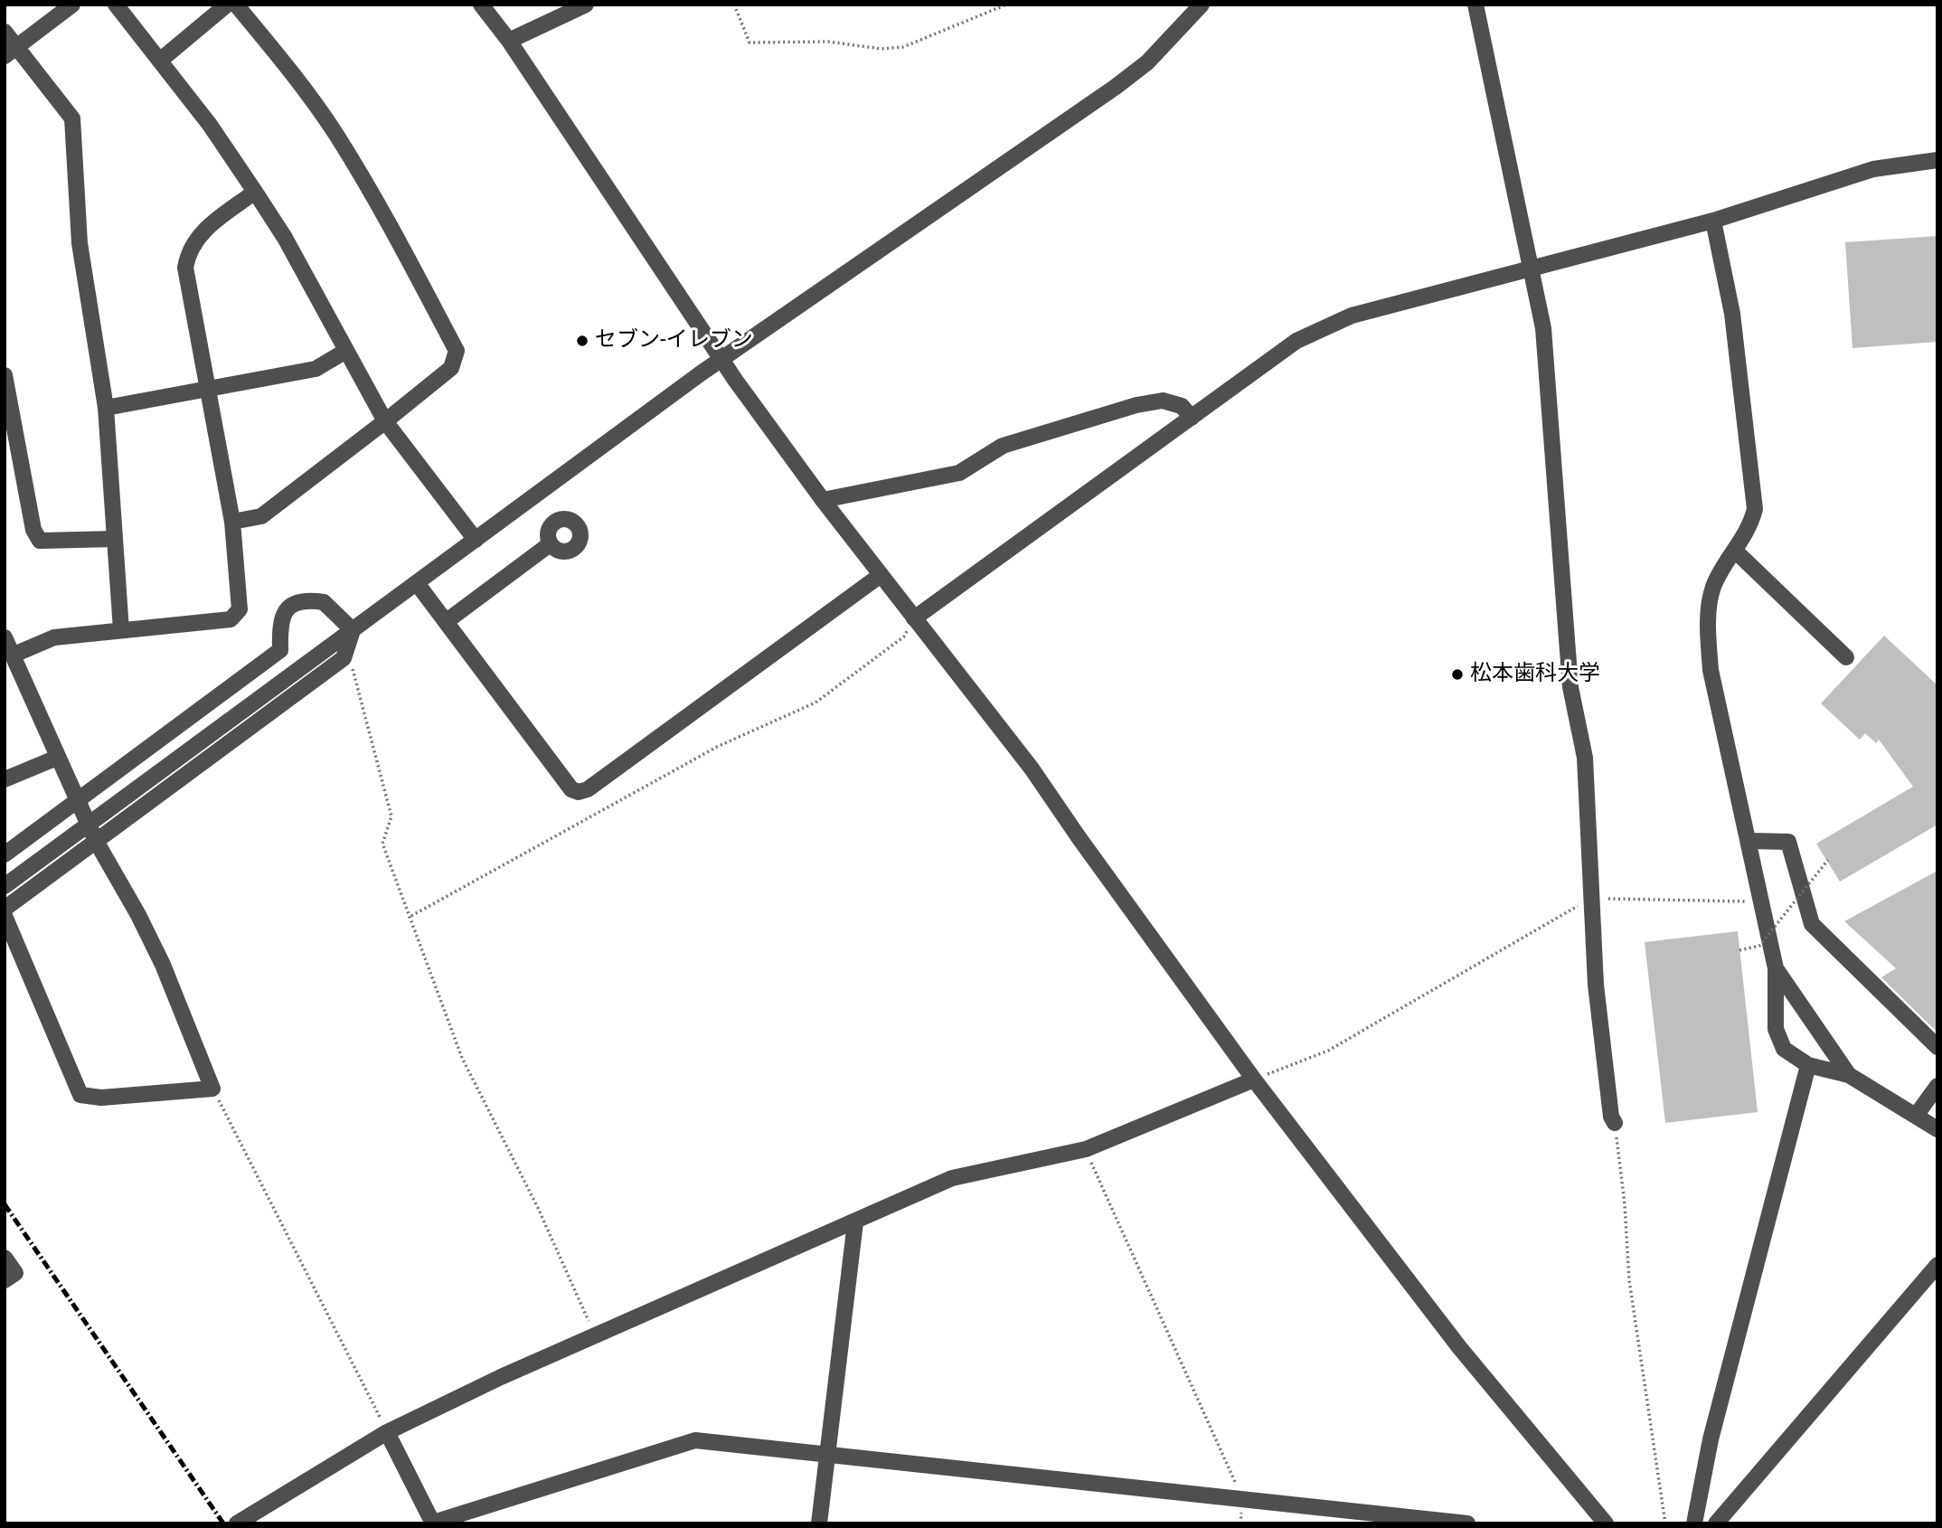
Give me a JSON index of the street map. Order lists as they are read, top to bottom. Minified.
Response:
{"places":["セブン-イレブン","松本歯科大学"]}
